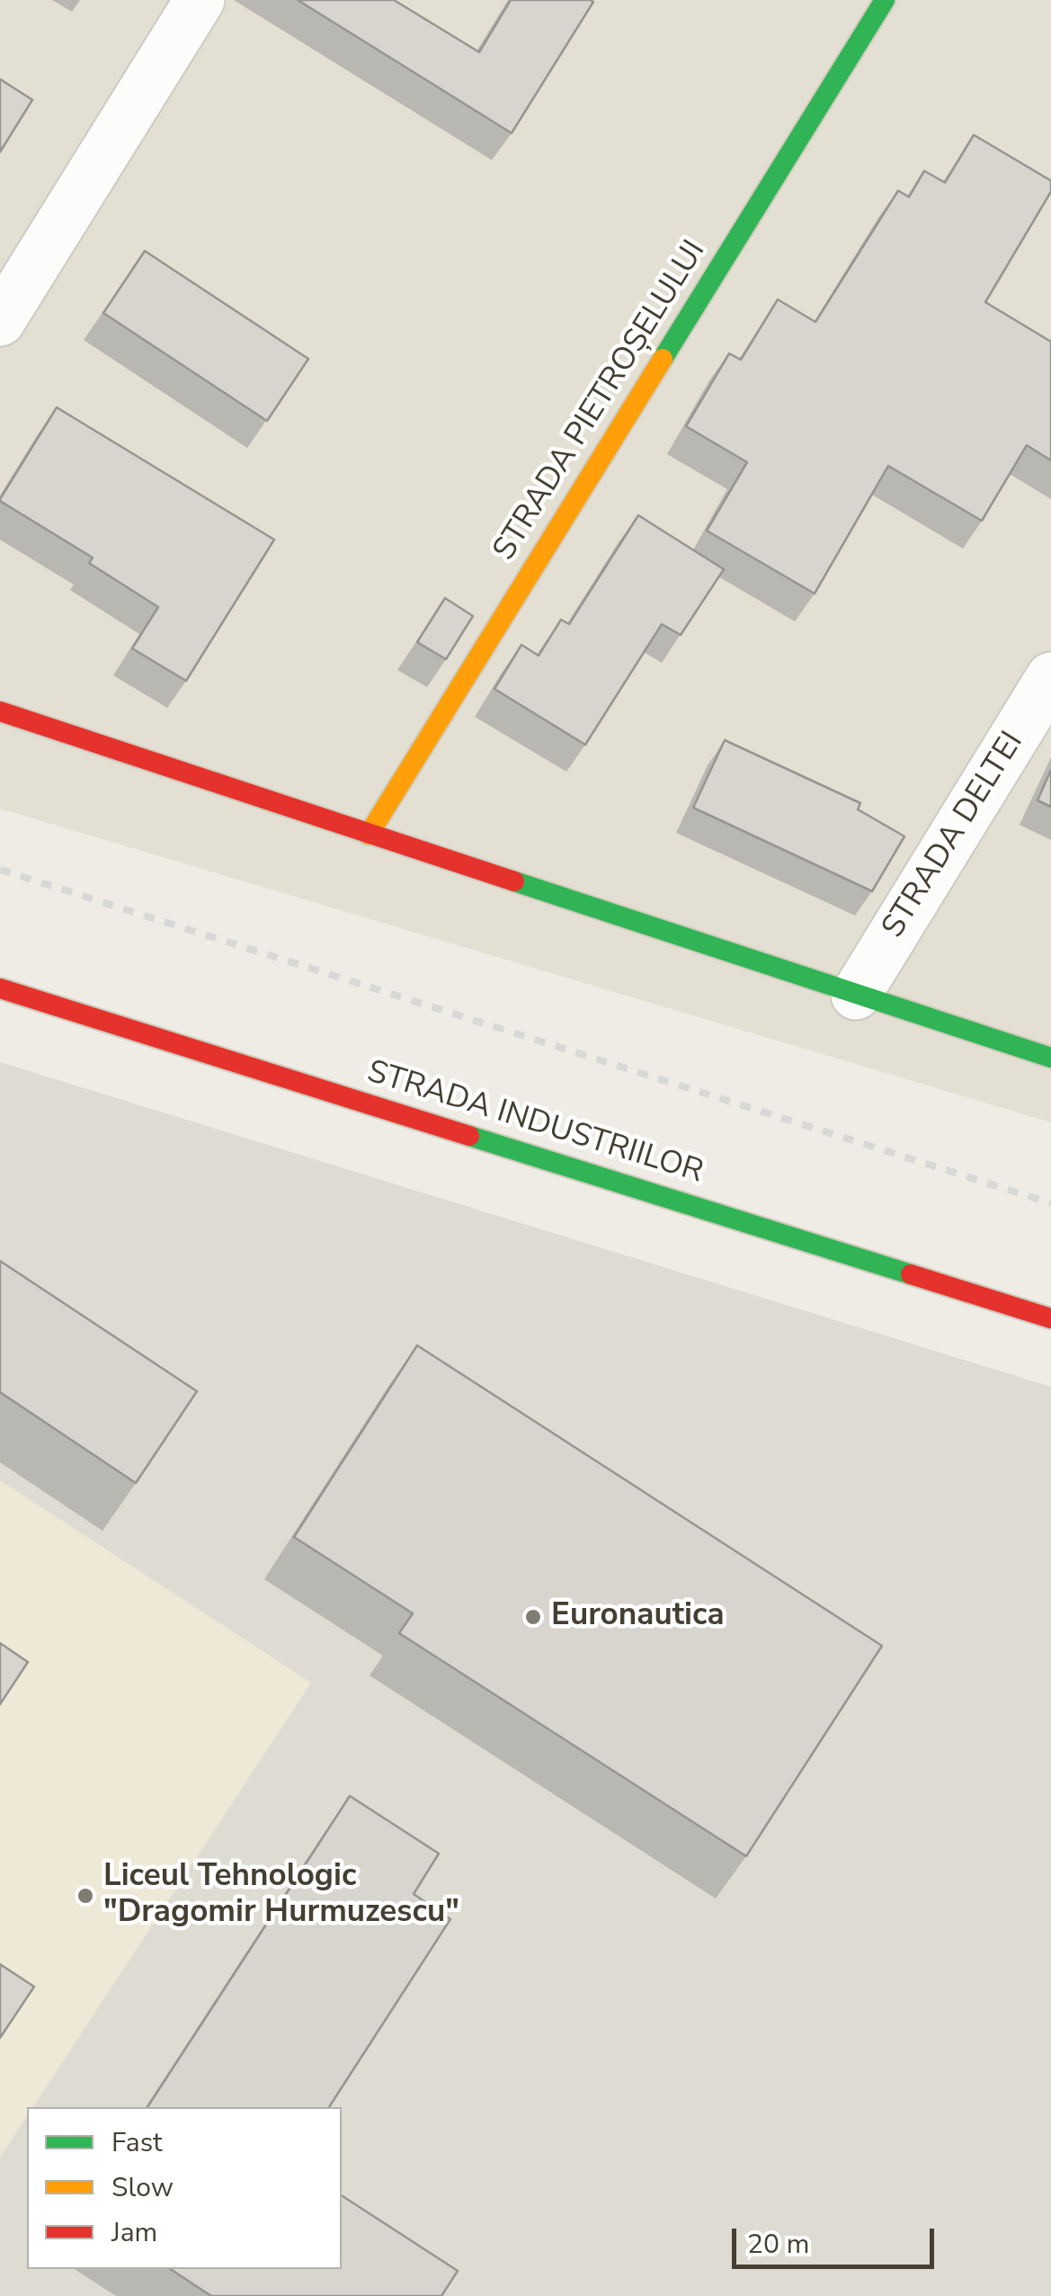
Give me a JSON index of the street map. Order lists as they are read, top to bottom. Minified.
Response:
{"streets":{"street":["STRADA PIETROȘELULUI","STRADA DELTEI","STRADA INDUSTRIILOR"]},"places":["Euronautica","Liceul Tehnologic \"Dragomir Hurmuzescu\""],"legend":["Fast","Slow","Jam"],"scale_bar":"20 m"}
